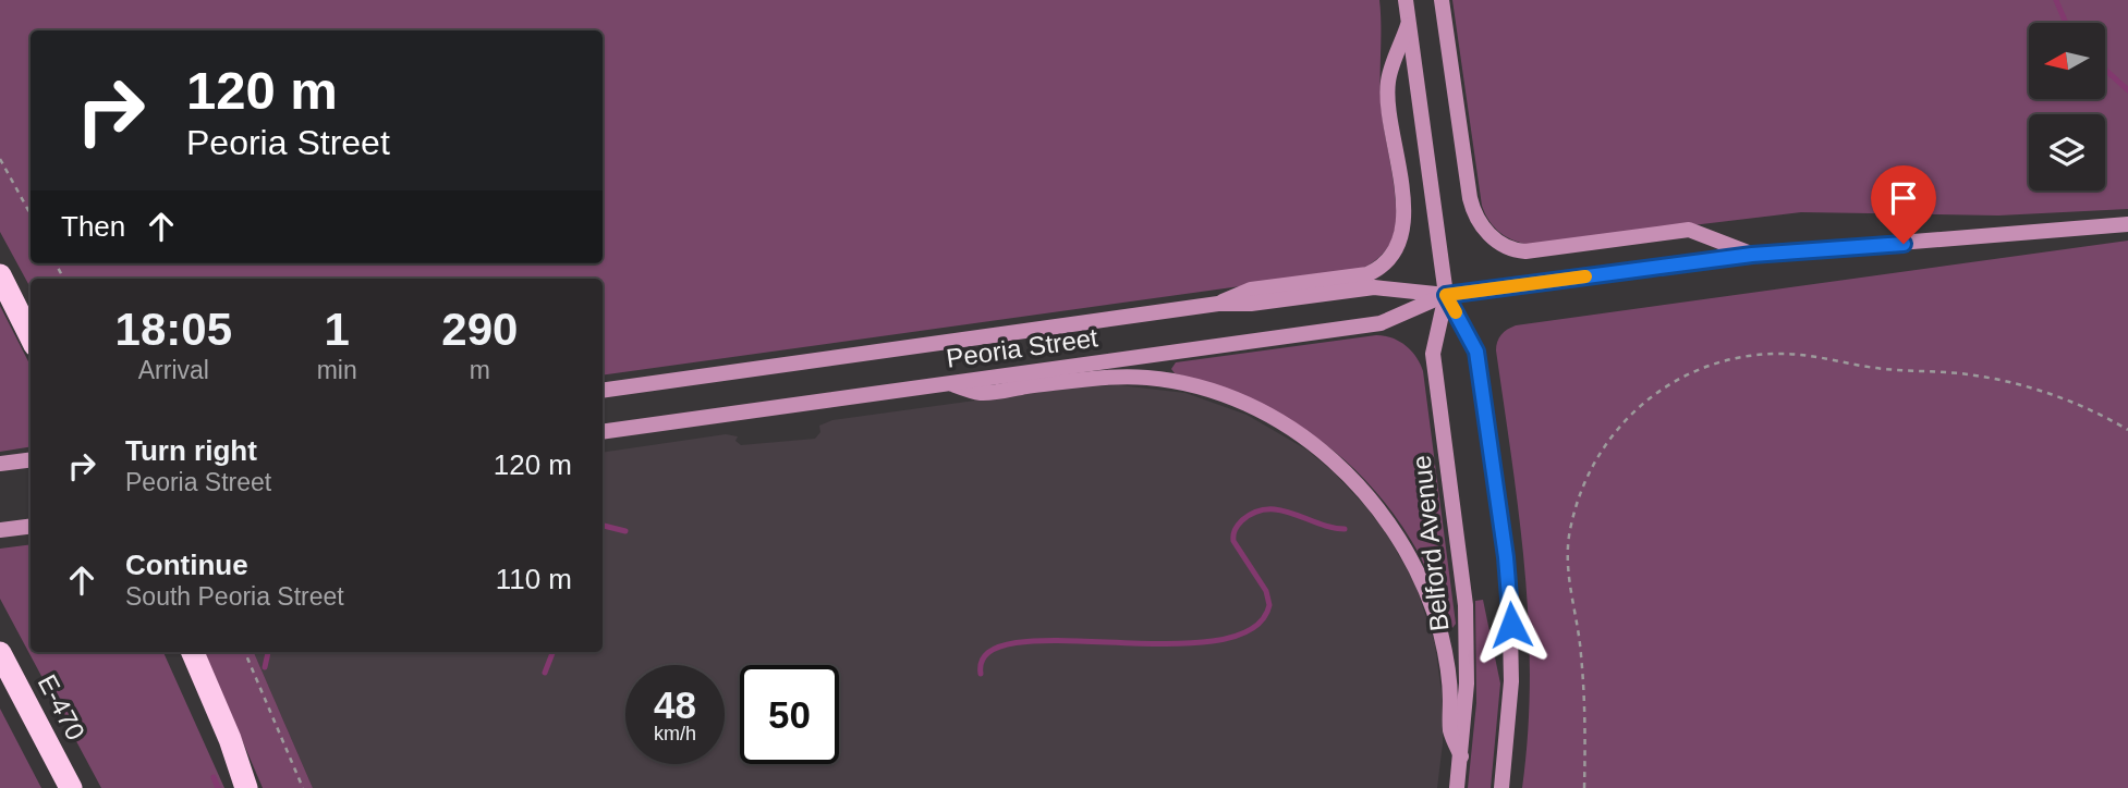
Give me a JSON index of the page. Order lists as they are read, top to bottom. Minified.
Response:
{"streets":{"highway":["E-470"],"main road":["Peoria Street","Belford Avenue"]},"crossings":[["Peoria Street","Belford Avenue"]],"north":"left","page":{"turn":["120 m","Peoria Street"],"then":"Then","eta":["18:05","Arrival","1","min","290","m"],"list":[{"name":"Turn right","note":"Peoria Street","value":"120 m"},{"name":"Continue","note":"South Peoria Street","value":"110 m"}],"speed":"48 km/h","limit":"50"}}
